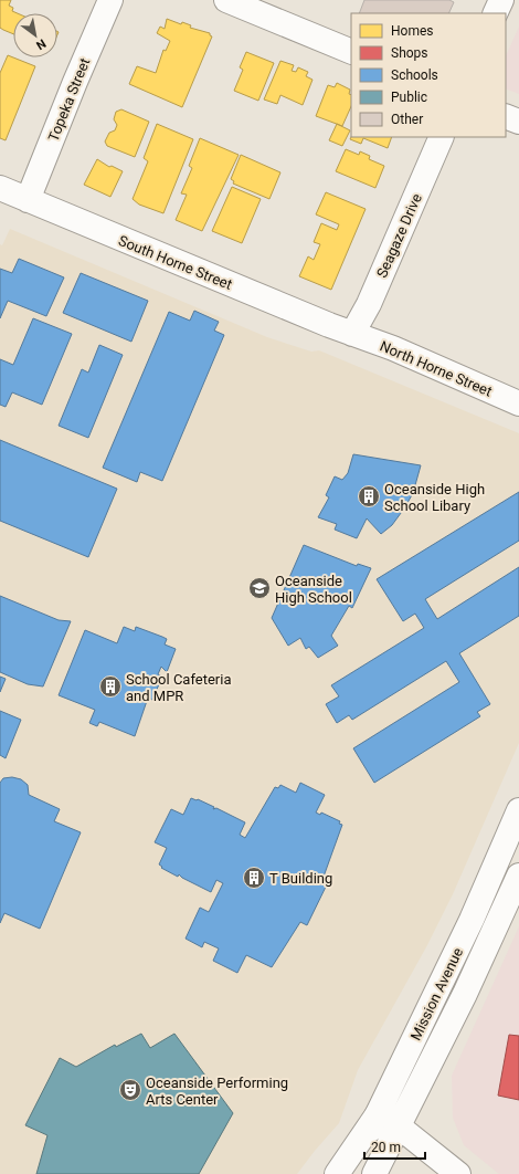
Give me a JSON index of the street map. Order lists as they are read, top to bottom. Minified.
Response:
{"streets":{"main road":["Topeka Street","Seagaze Drive","South Horne Street","North Horne Street","Mission Avenue"]},"crossings":[["Topeka Street","South Horne Street"],["Seagaze Drive","South Horne Street"],["Seagaze Drive","North Horne Street"],["South Horne Street","North Horne Street"]],"places":{"building":["Oceanside High School Libary","School Cafeteria and MPR","T Building"],"school or university":["Oceanside High School"],"theatre":["Oceanside Performing Arts Center"]},"legend":["Homes","Shops","Schools","Public","Other"],"scale_bar":"20 m","north":"bottom right"}
